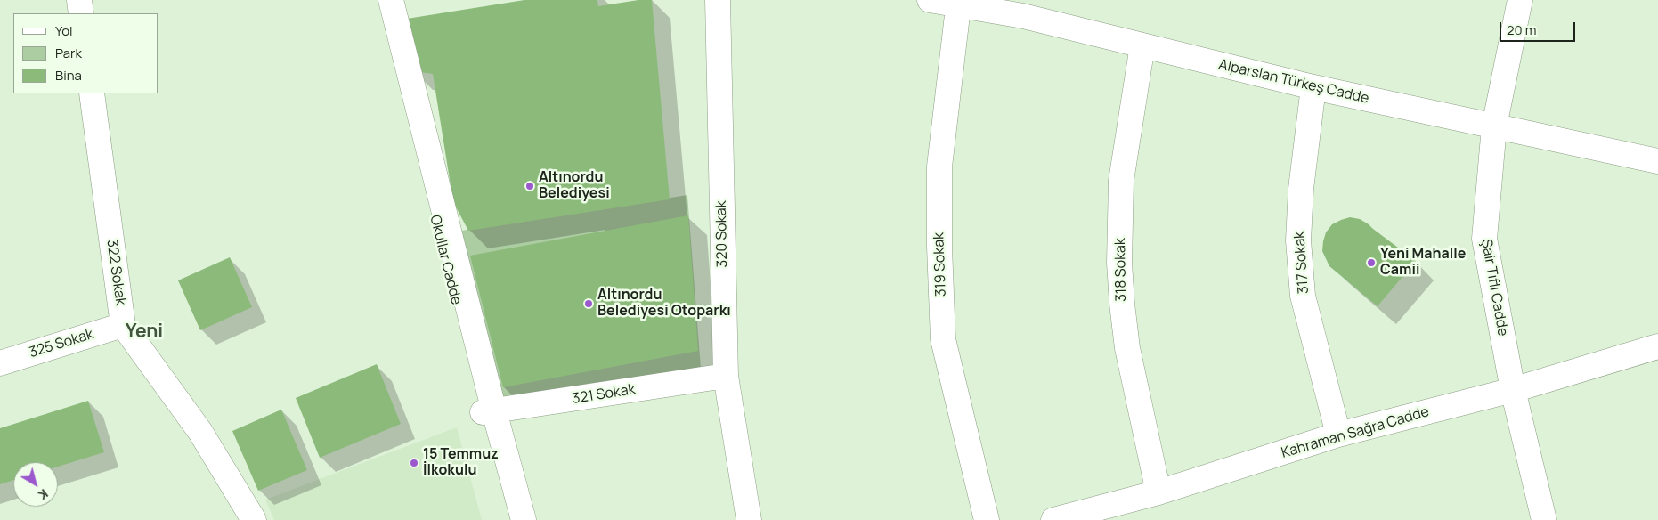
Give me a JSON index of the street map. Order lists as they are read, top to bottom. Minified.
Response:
{"streets":{"street":["Alparslan Türkeş Cadde","320 Sokak","Okullar Cadde","317 Sokak","319 Sokak","318 Sokak","322 Sokak","Şair Tıflı Cadde","325 Sokak","321 Sokak","Kahraman Sağra Cadde"]},"crossings":[["Alparslan Türkeş Cadde","317 Sokak"],["Alparslan Türkeş Cadde","319 Sokak"],["Alparslan Türkeş Cadde","318 Sokak"],["Alparslan Türkeş Cadde","Şair Tıflı Cadde"],["320 Sokak","321 Sokak"],["Okullar Cadde","321 Sokak"],["317 Sokak","Kahraman Sağra Cadde"],["318 Sokak","Kahraman Sağra Cadde"],["322 Sokak","325 Sokak"],["Şair Tıflı Cadde","Kahraman Sağra Cadde"]],"districts":["Yeni"],"places":["Altınordu Belediyesi","Yeni Mahalle Camii","Altınordu Belediyesi Otoparkı","15 Temmuz İlkokulu"],"legend":["Yol","Park","Bina"],"scale_bar":"20 m","north":"bottom right"}
